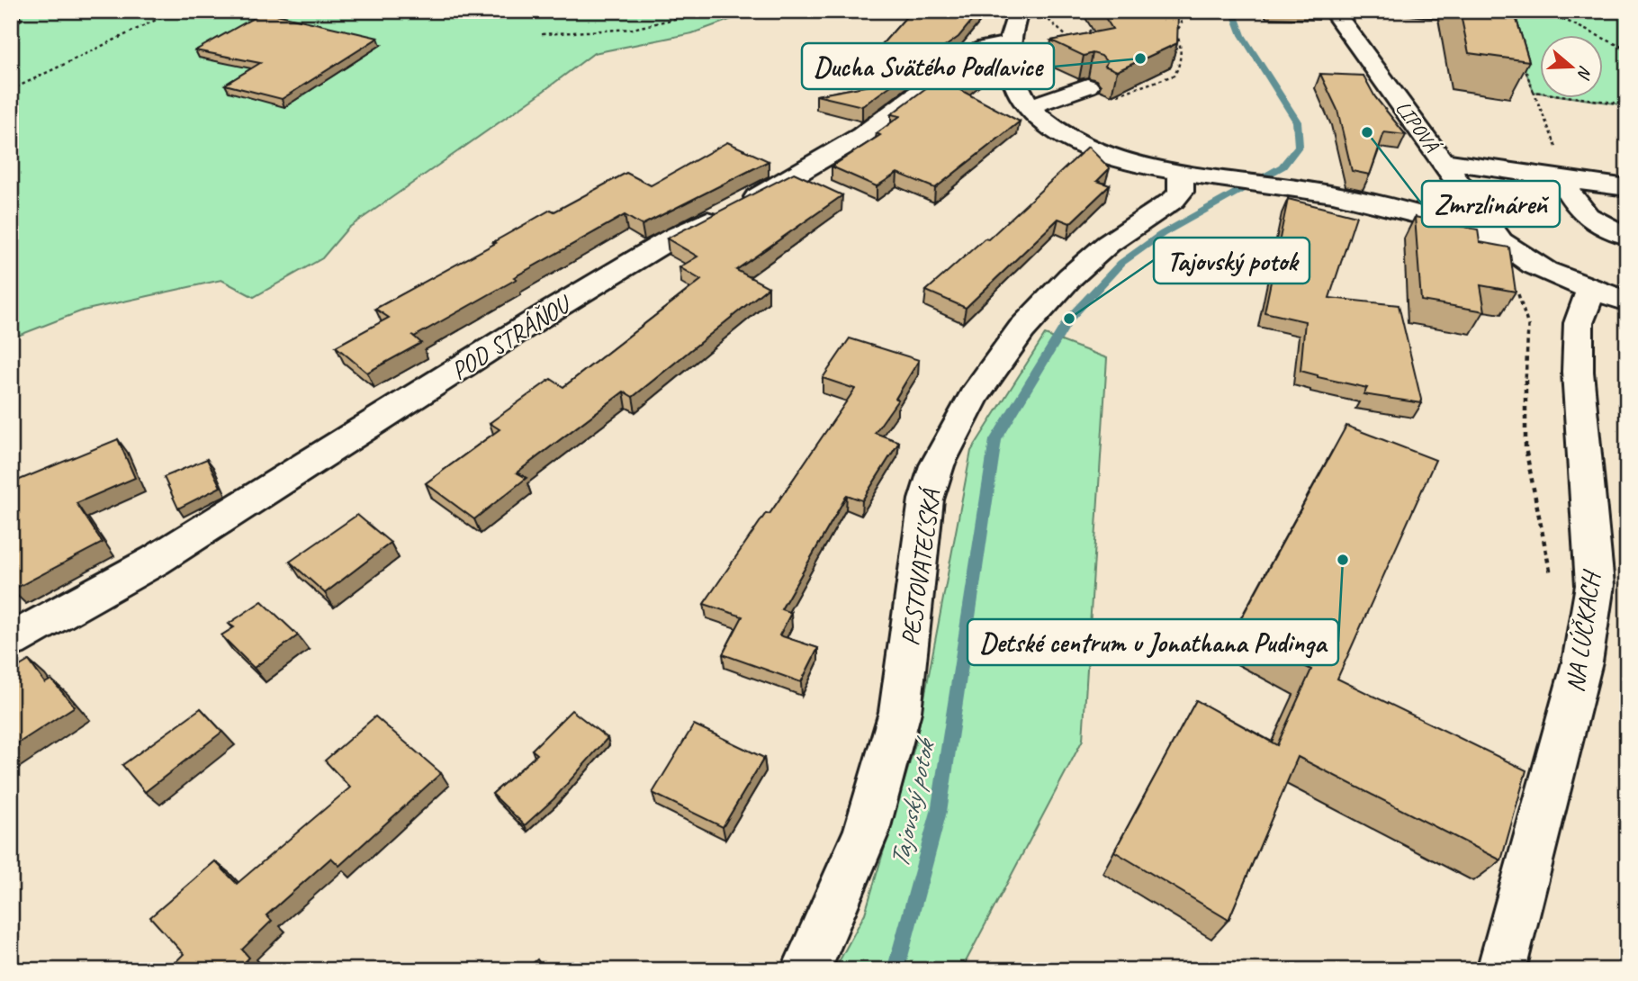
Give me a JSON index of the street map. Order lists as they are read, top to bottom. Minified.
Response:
{"streets":{"street":["LIPOVÁ","POD STRÁŇOU","PESTOVATEĽSKÁ","NA LÚČKACH"]},"water":["Tajovský potok"],"places":["Ducha Svätého Podlavice","Zmrzlináreň","Tajovský potok","Detské centrum u Jonathana Pudinga"],"north":"right"}
